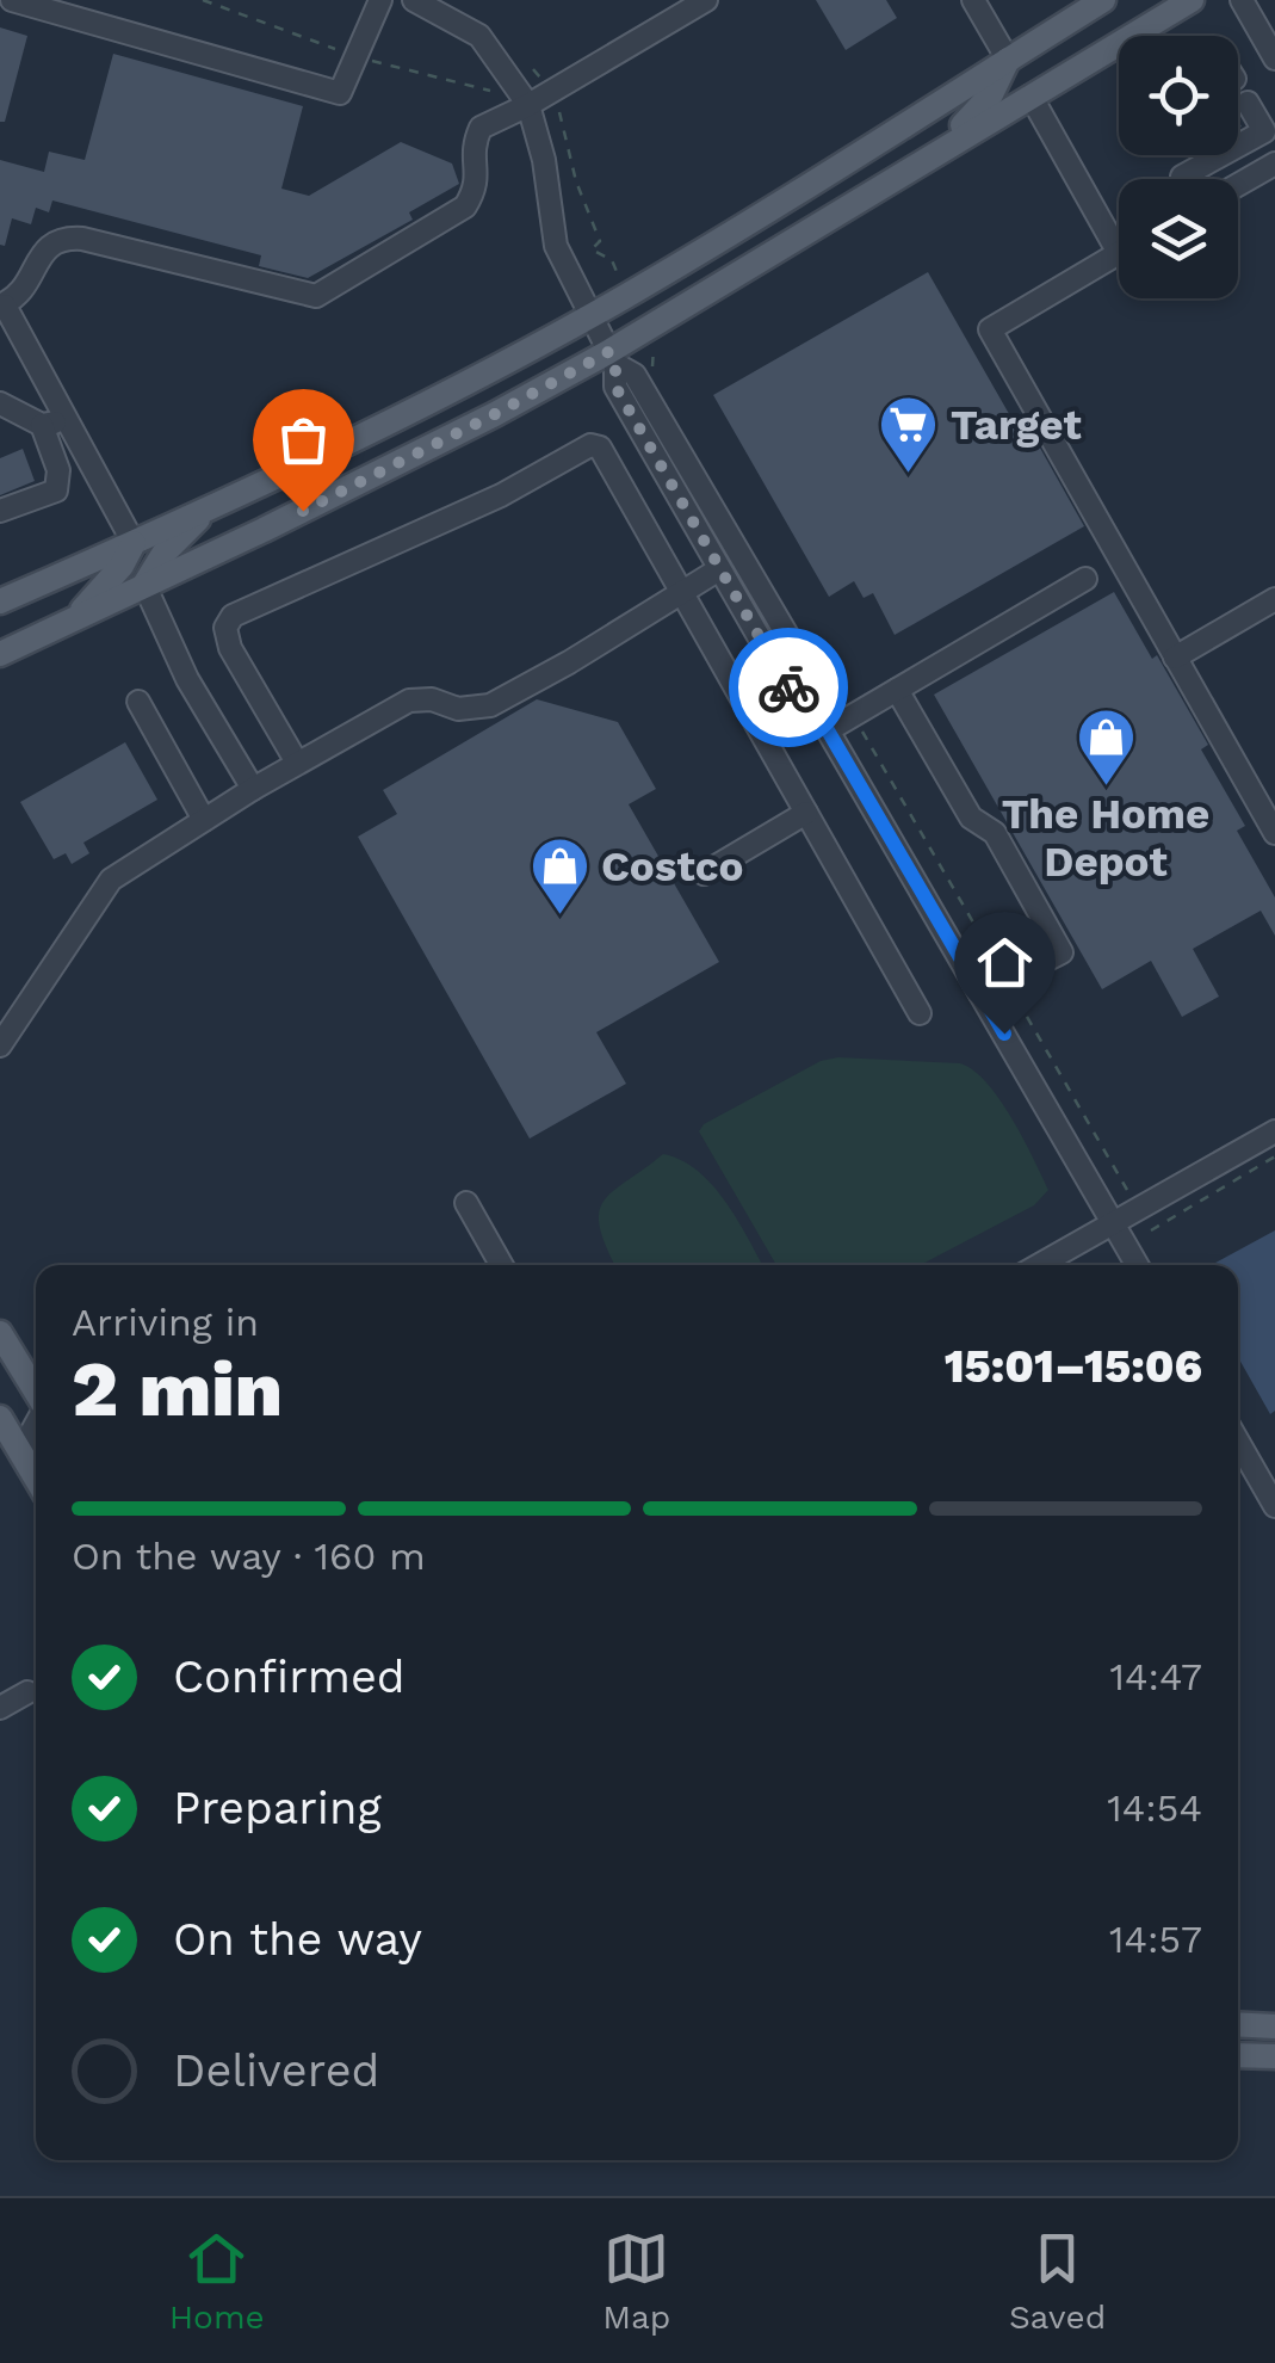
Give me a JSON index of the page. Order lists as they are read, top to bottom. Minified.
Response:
{"places":{"supermarket":["Target"],"shop":["The Home Depot","Costco"]},"page":{"heading":["2 min","Arriving in","15:01–15:06"],"bar":"On the way · 160 m","list":[["Confirmed","14:47"],["Preparing","14:54"],["On the way","14:57"],"Delivered"],"tabs":["Home","Map","Saved"]}}
